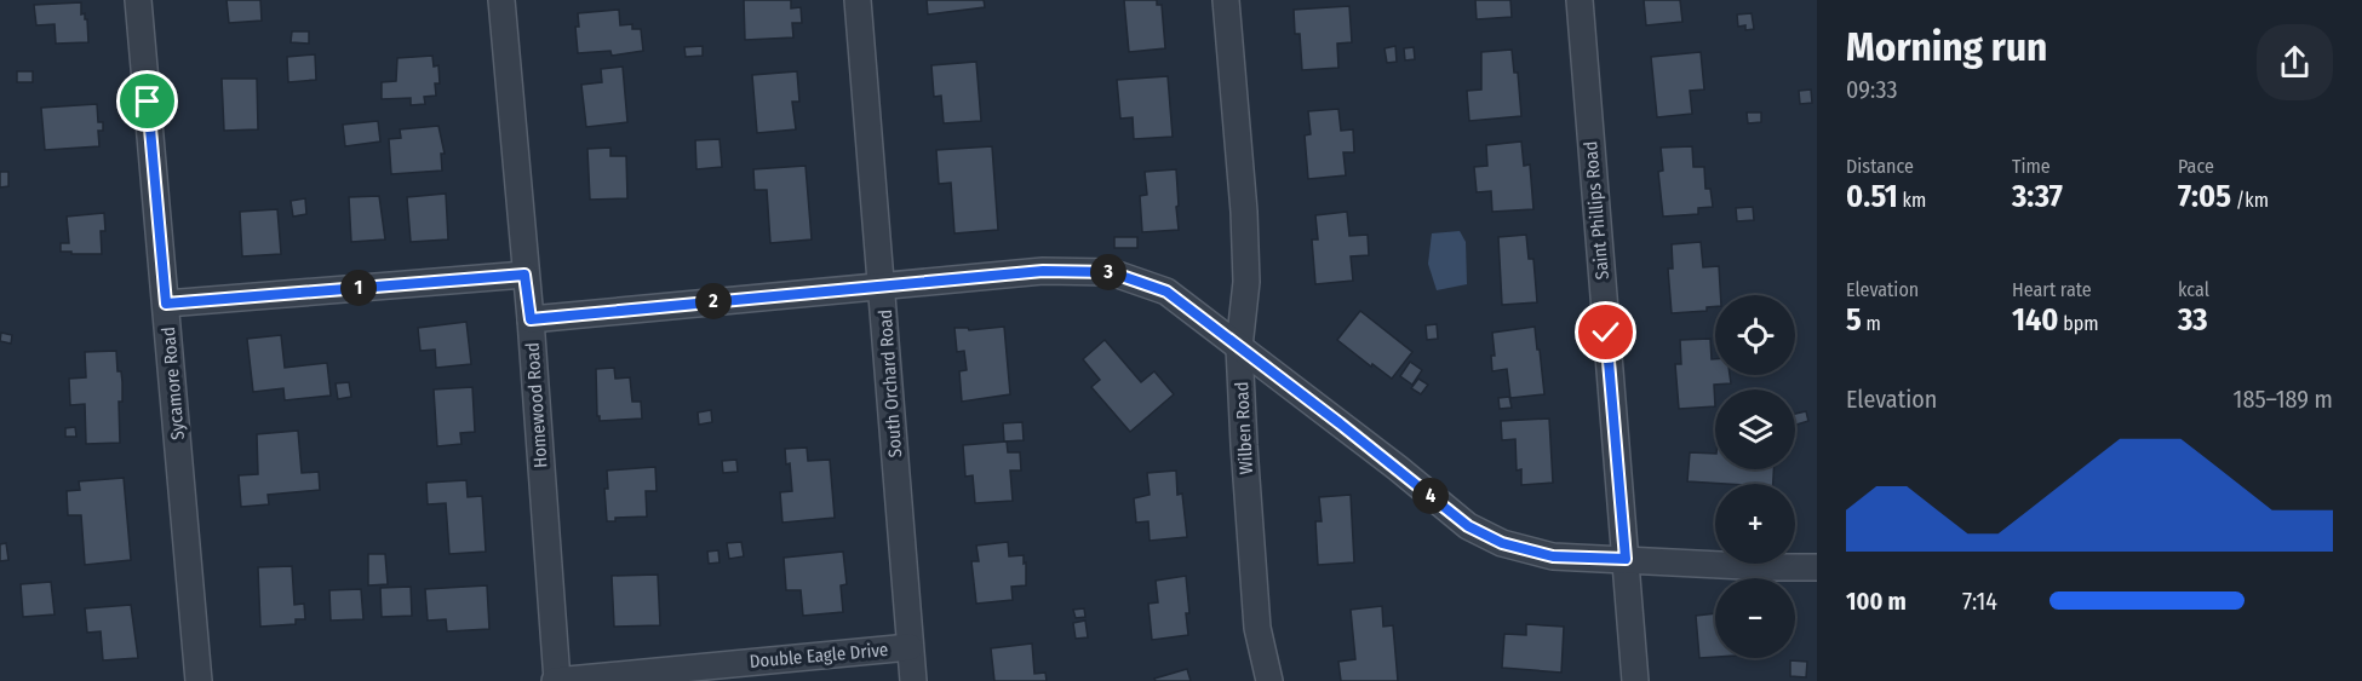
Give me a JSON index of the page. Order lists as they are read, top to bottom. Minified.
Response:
{"streets":{"street":["Saint Phillips Road","Sycamore Road","South Orchard Road","Homewood Road","Wilben Road","Double Eagle Drive"]},"crossings":[["South Orchard Road","Double Eagle Drive"],["Homewood Road","Double Eagle Drive"]],"page":{"heading":["Morning run","09:33"],"stats":[["Distance","0.51 km"],["Time","3:37"],["Pace","7:05 /km"],["Elevation","5 m"],["Heart rate","140 bpm"],["kcal","33"]],"pins":["3","1","2","4"],"map_buttons":["+","−"],"chart":["Elevation","185–189 m"],"list":[{"name":"100 m","note":"7:14"}]}}
